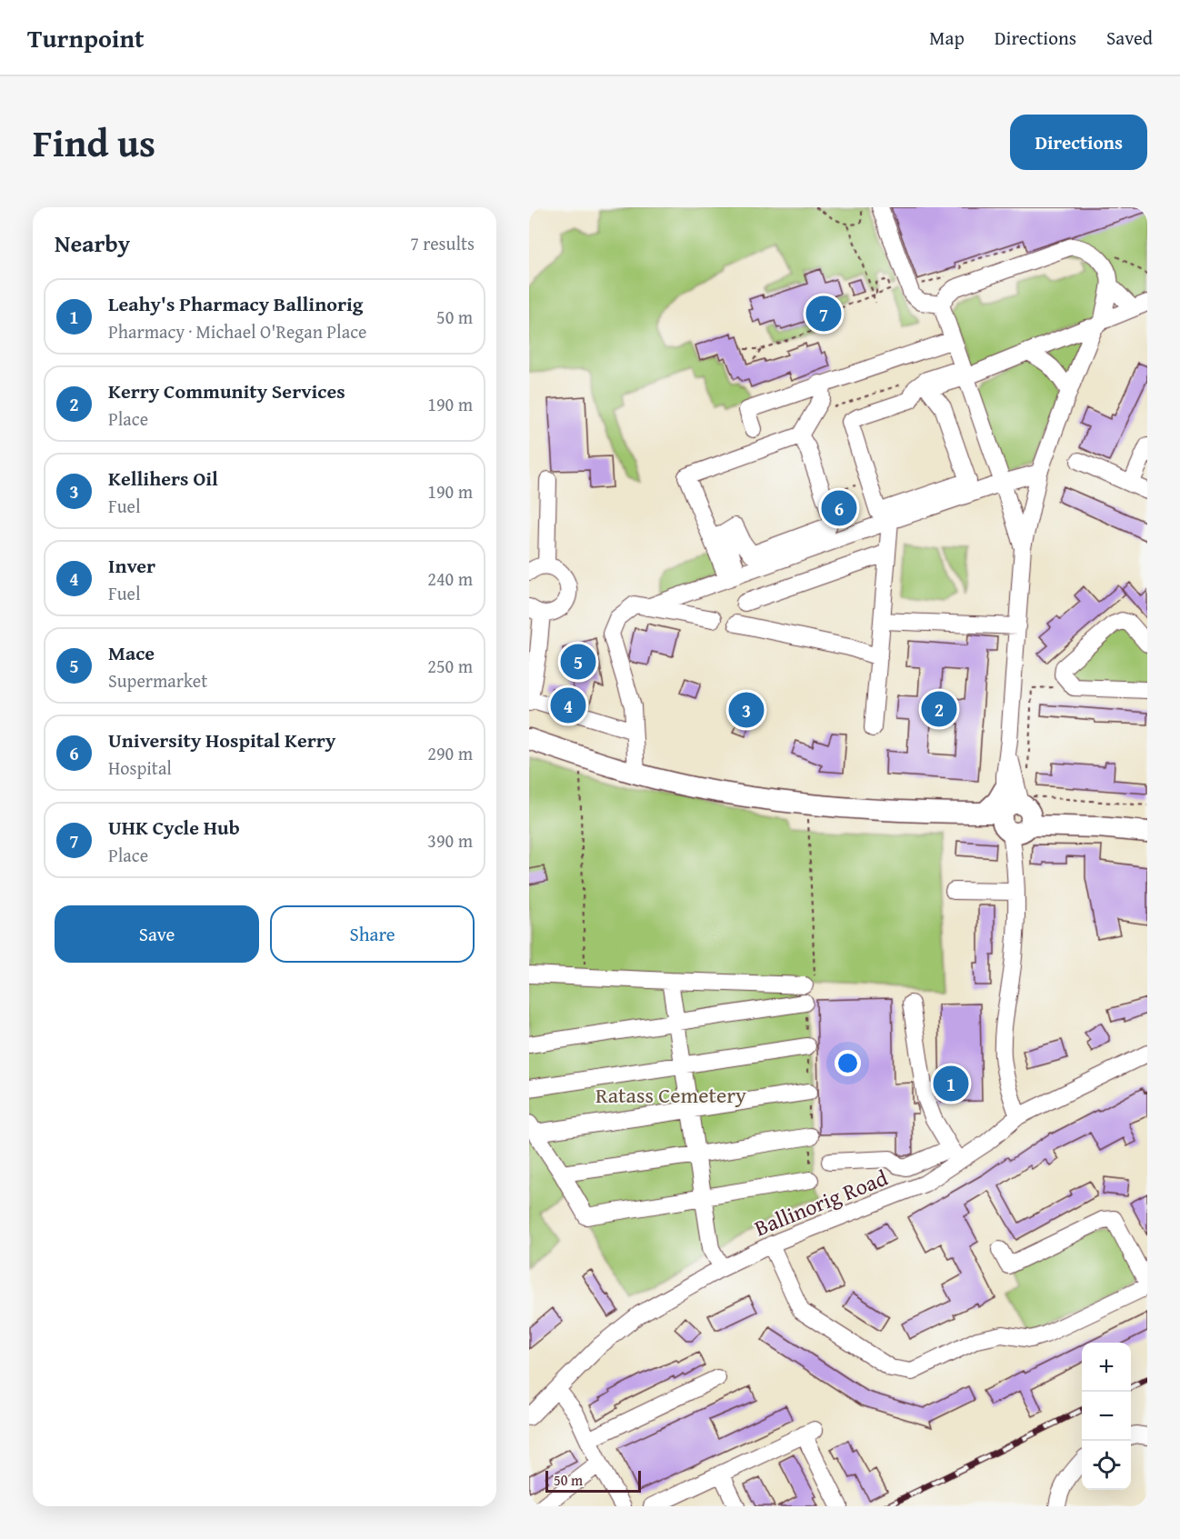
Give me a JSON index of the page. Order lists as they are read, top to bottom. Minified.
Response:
{"streets":{"street":["Ballinorig Road"]},"parks":["Ratass Cemetery"],"scale_bar":"50 m","page":{"header":"Turnpoint","nav":["Map","Directions","Saved"],"title":"Find us","buttons":["Directions",["Save","Share"]],"heading":["Nearby","7 results"],"list":[{"mark":"1","name":"Leahy's Pharmacy Ballinorig","note":"Pharmacy · Michael O'Regan Place","value":"50 m"},{"mark":"2","name":"Kerry Community Services","note":"Place","value":"190 m"},{"mark":"3","name":"Kellihers Oil","note":"Fuel","value":"190 m"},{"mark":"4","name":"Inver","note":"Fuel","value":"240 m"},{"mark":"5","name":"Mace","note":"Supermarket","value":"250 m"},{"mark":"6","name":"University Hospital Kerry","note":"Hospital","value":"290 m"},{"mark":"7","name":"UHK Cycle Hub","note":"Place","value":"390 m"}],"pins":["7","6","5","4","2","3","1"],"map_buttons":["+","−"],"scale":"50 m"}}
